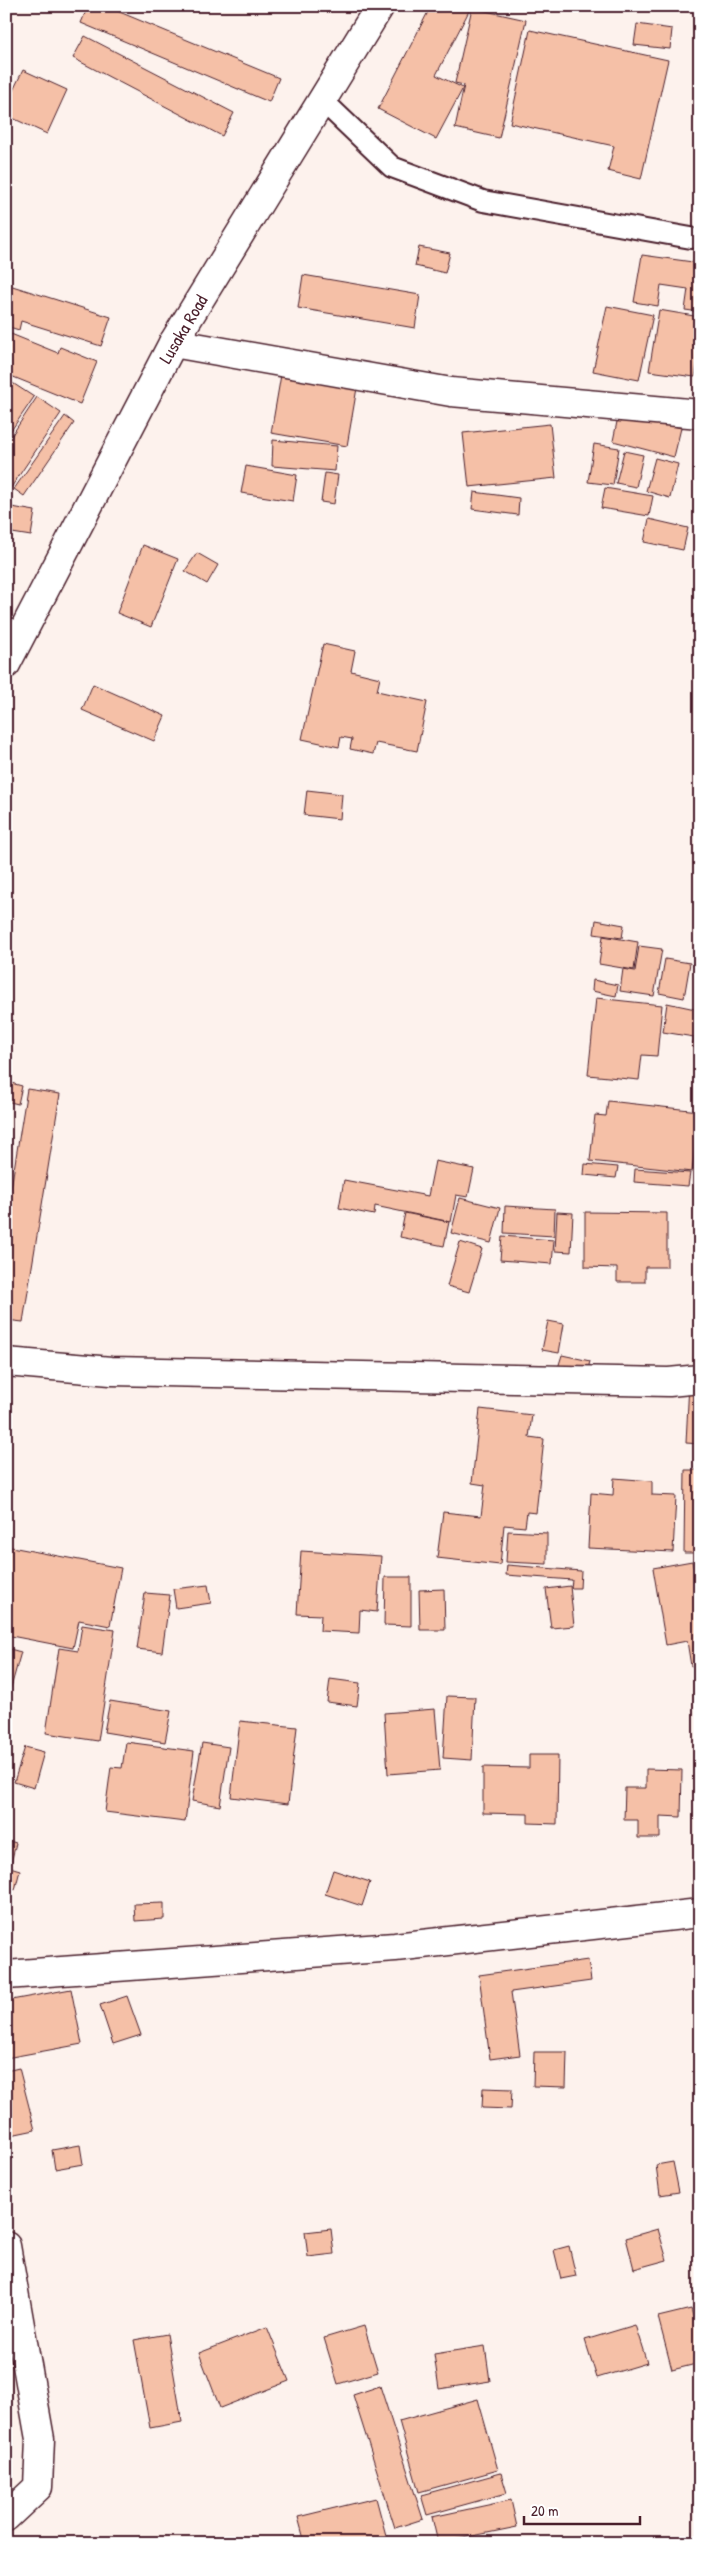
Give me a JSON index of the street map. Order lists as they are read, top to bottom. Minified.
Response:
{"streets":{"street":["Lusaka Road"]},"scale_bar":"20 m"}
